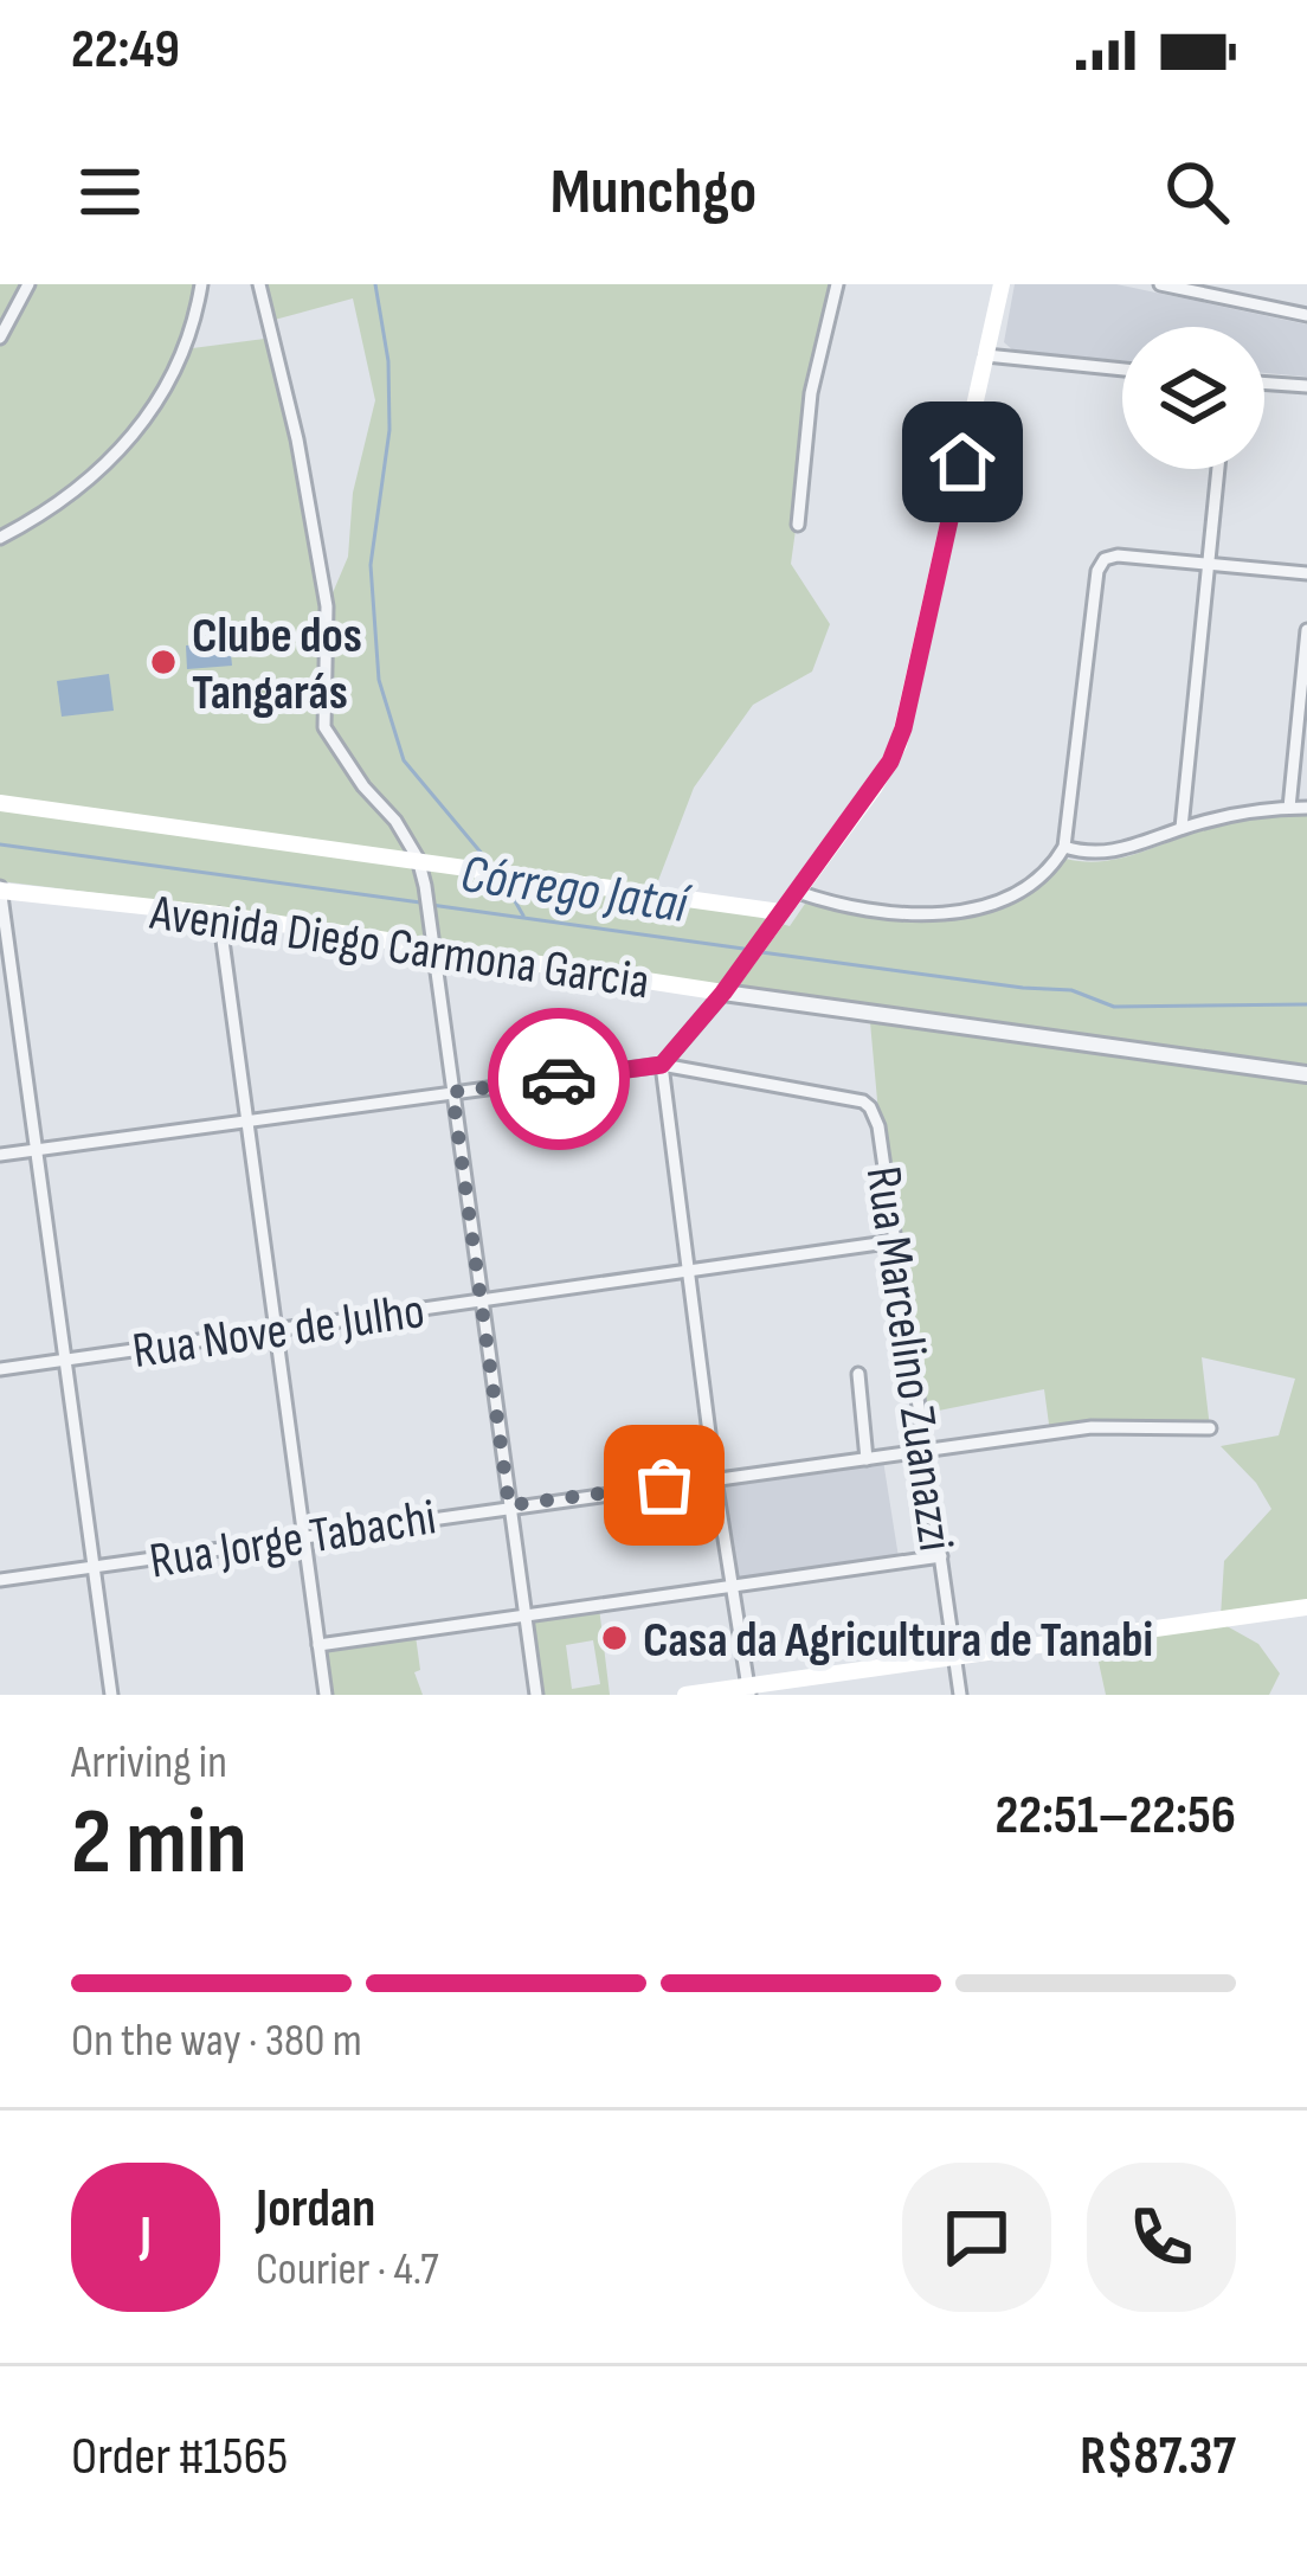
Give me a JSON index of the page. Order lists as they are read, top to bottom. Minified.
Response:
{"streets":{"main road":["Avenida Diego Carmona Garcia"],"street":["Rua Nove de Julho","Rua Marcelino Zuanazzi","Rua Jorge Tabachi"]},"crossings":[["Rua Nove de Julho","Rua Marcelino Zuanazzi"],["Rua Marcelino Zuanazzi","Rua Jorge Tabachi"]],"water":["Córrego Jataí"],"places":["Clube dos Tangarás","Casa da Agricultura de Tanabi"],"page":{"status":"22:49","header":"Munchgo","heading":["2 min","Arriving in","22:51–22:56"],"panel":["Jordan","Courier · 4.7","Order #1565","R$87.37"],"bar":"On the way · 380 m","round":"J"}}
